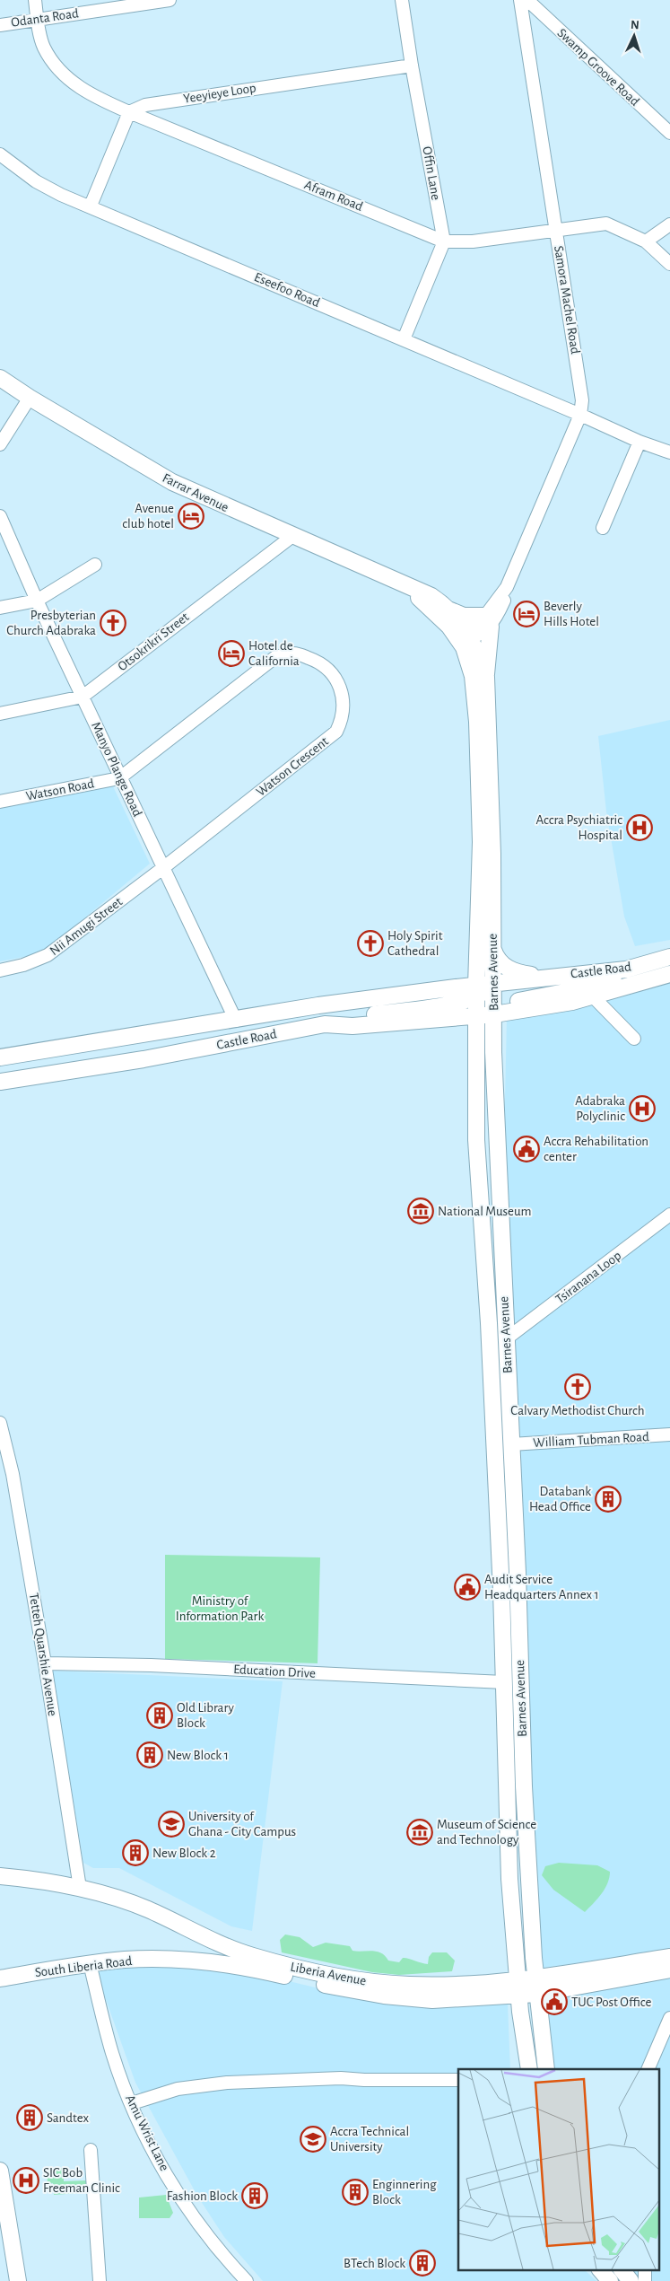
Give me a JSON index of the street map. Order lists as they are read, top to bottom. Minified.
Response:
{"streets":{"main road":["Farrar Avenue","Castle Road","Barnes Avenue","South Liberia Road","Liberia Avenue"],"street":["Odanta Road","Swamp Groove Road","Yeeyieye Loop","Offin Lane","Afram Road","Eseefoo Road","Samora Machel Road","Otsokrikri Street","Watson Crescent","Manyo Plange Road","Watson Road","Nii Amugi Street","Tsiranana Loop","William Tubman Road","Tetteh Quarshie Avenue","Education Drive","Amu Wrist Lane"]},"crossings":[["Odanta Road","Afram Road"],["Yeeyieye Loop","Offin Lane"],["Yeeyieye Loop","Afram Road"],["Offin Lane","Afram Road"],["Afram Road","Samora Machel Road"],["Eseefoo Road","Samora Machel Road"],["Samora Machel Road","Farrar Avenue"],["Samora Machel Road","Barnes Avenue"],["Farrar Avenue","Otsokrikri Street"],["Farrar Avenue","Barnes Avenue"],["Otsokrikri Street","Manyo Plange Road"],["Watson Crescent","Manyo Plange Road"],["Watson Crescent","Watson Road"],["Watson Crescent","Nii Amugi Street"],["Manyo Plange Road","Watson Road"],["Manyo Plange Road","Nii Amugi Street"],["Manyo Plange Road","Castle Road"],["Castle Road","Barnes Avenue"],["Barnes Avenue","Tsiranana Loop"],["Barnes Avenue","William Tubman Road"],["Barnes Avenue","Education Drive"],["Barnes Avenue","Liberia Avenue"],["Tetteh Quarshie Avenue","Education Drive"],["Tetteh Quarshie Avenue","Liberia Avenue"],["South Liberia Road","Liberia Avenue"],["South Liberia Road","Amu Wrist Lane"]],"parks":["Ministry of Information Park"],"places":{"hotel":["Avenue club hotel","Beverly Hills Hotel","Hotel de California"],"church":["Presbyterian Church Adabraka","Holy Spirit Cathedral","Calvary Methodist Church"],"hospital":["Accra Psychiatric Hospital","Adabraka Polyclinic","SIC Bob Freeman Clinic"],"public building":["Accra Rehabilitation center","Audit Service Headquarters Annex 1","TUC Post Office"],"museum":["National Museum","Museum of Science and Technology"],"building":["Databank Head Office","Old Library Block","New Block 1","New Block 2","Sandtex","Enginnering Block","Fashion Block","BTech Block"],"school or university":["University of Ghana - City Campus","Accra Technical University"]},"north":"top"}
